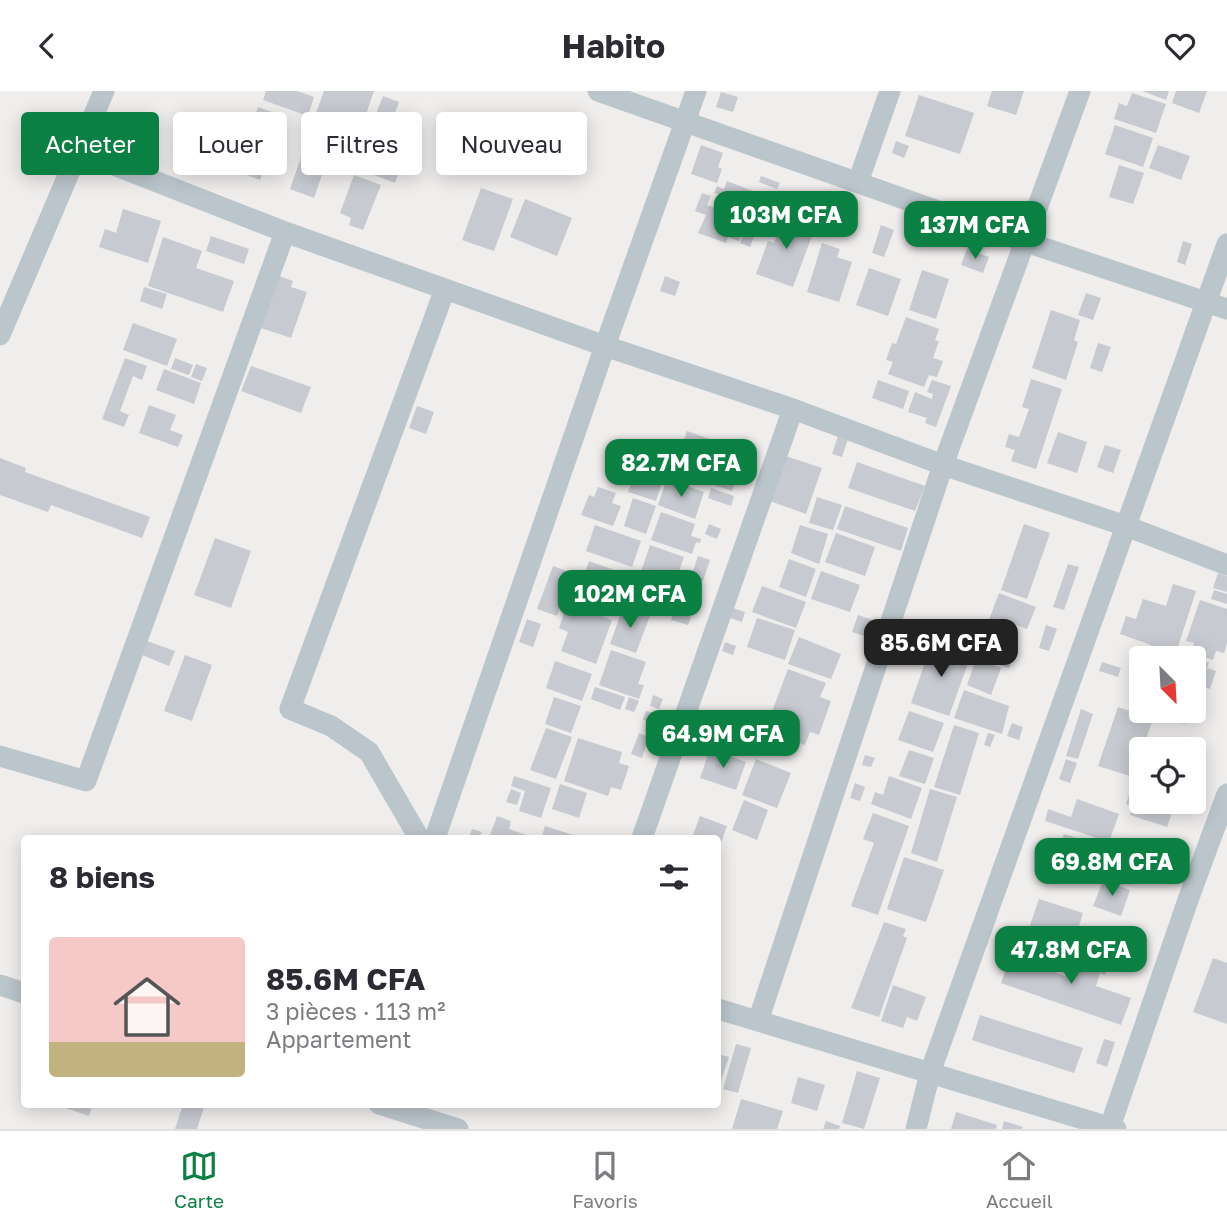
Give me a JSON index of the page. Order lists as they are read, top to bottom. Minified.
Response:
{"north":"bottom right","page":{"header":"Habito","chip":["Acheter","Louer","Filtres","Nouveau"],"price":["103M CFA","137M CFA","82.7M CFA","102M CFA","85.6M CFA","64.9M CFA","69.8M CFA","47.8M CFA"],"heading":"8 biens","list":[{"name":"85.6M CFA","note":"3 pièces · 113 m² · Appartement"}],"tabs":["Carte","Favoris","Accueil"]}}
